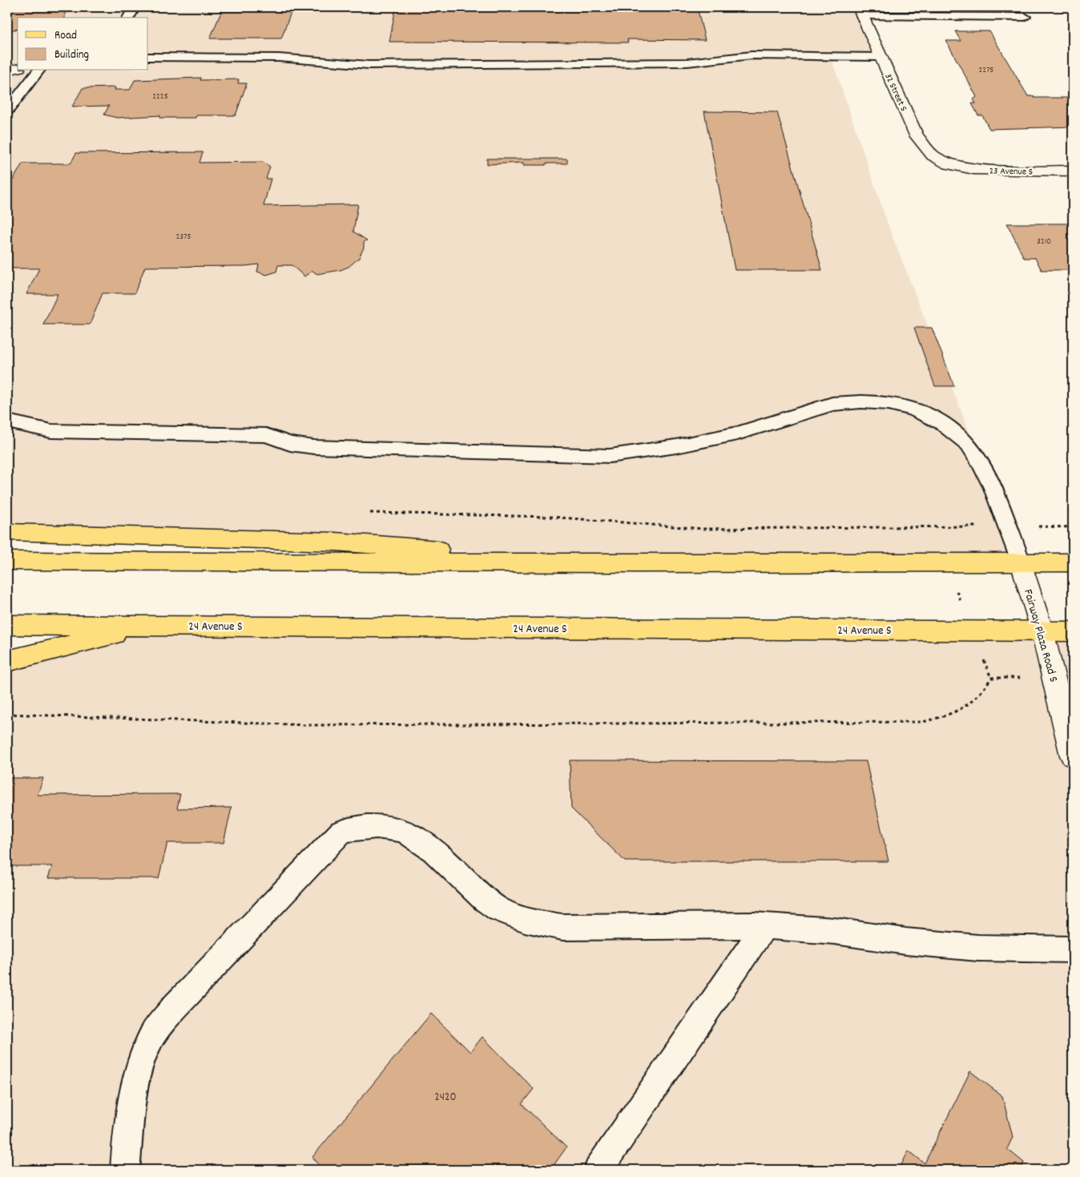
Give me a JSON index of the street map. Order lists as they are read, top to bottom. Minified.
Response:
{"streets":{"main road":["24 Avenue S"],"street":["32 Street S","23 Avenue S","Fairway Plaza Road S"]},"crossings":[["32 Street S","23 Avenue S"],["24 Avenue S","Fairway Plaza Road S"]],"house_numbers":["2275","2225","2375","3210","2420"],"legend":["Road","Building"]}
